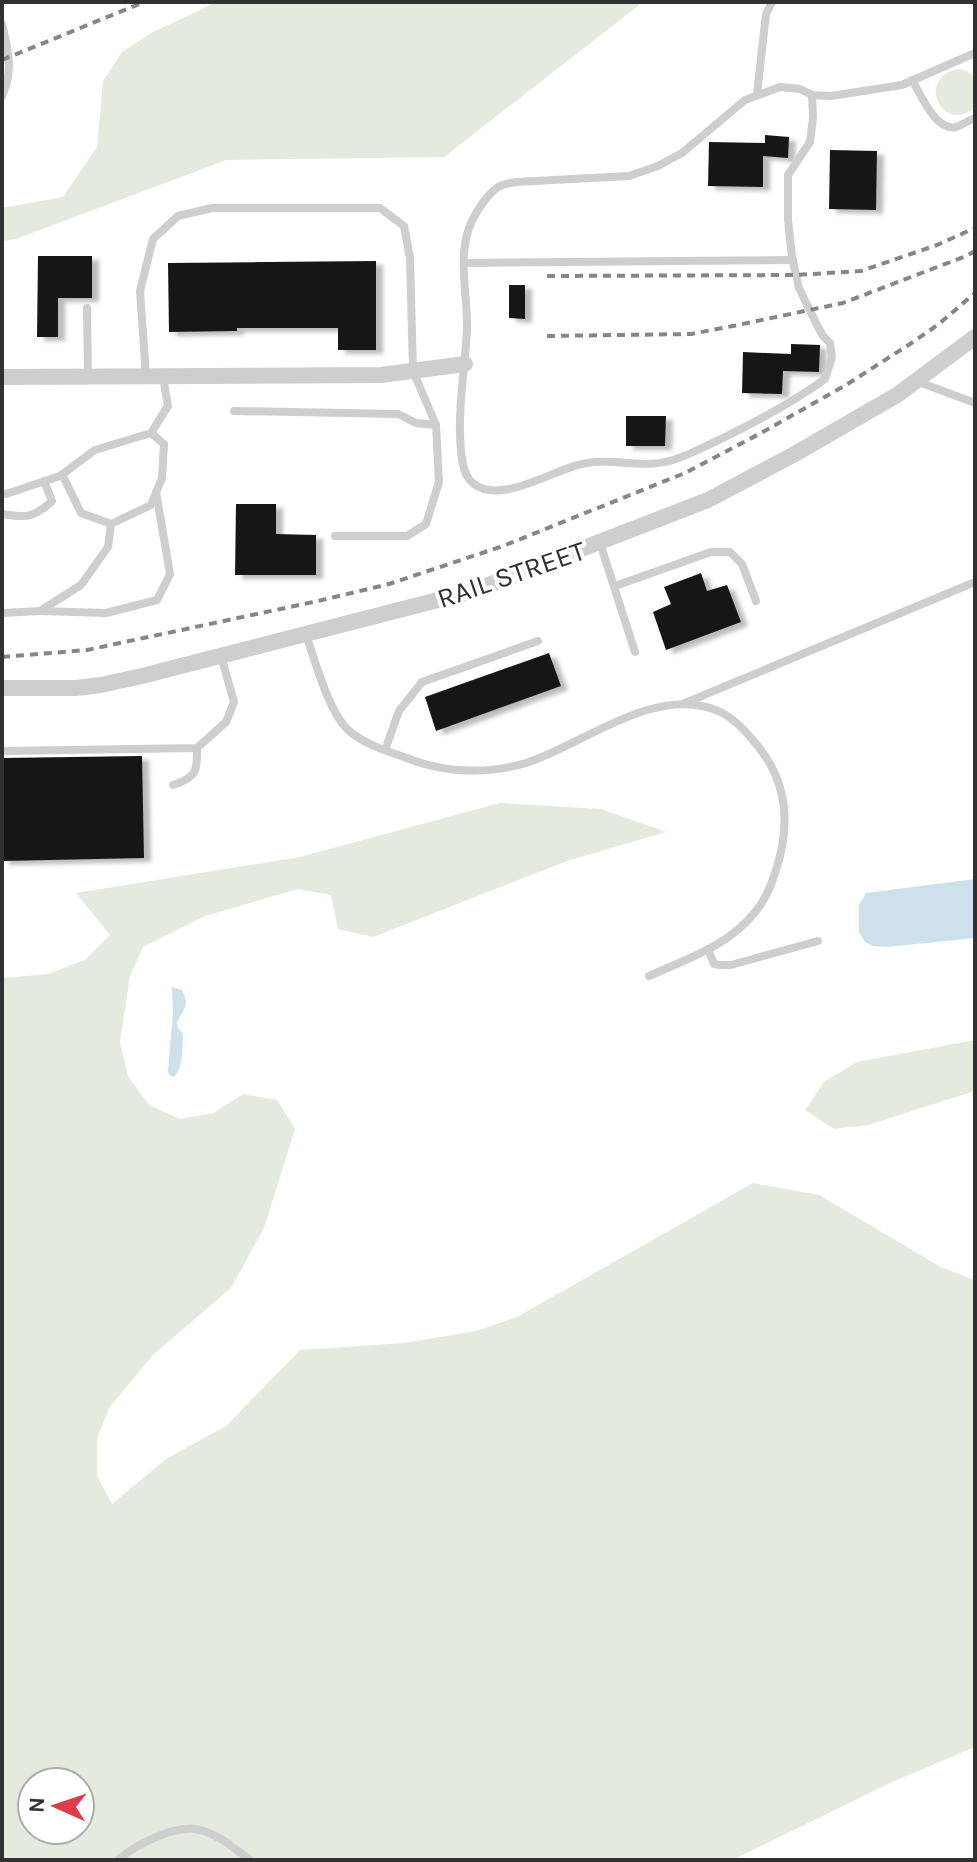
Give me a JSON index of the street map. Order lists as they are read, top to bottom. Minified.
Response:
{"streets":{"street":["RAIL STREET"]},"north":"left"}
